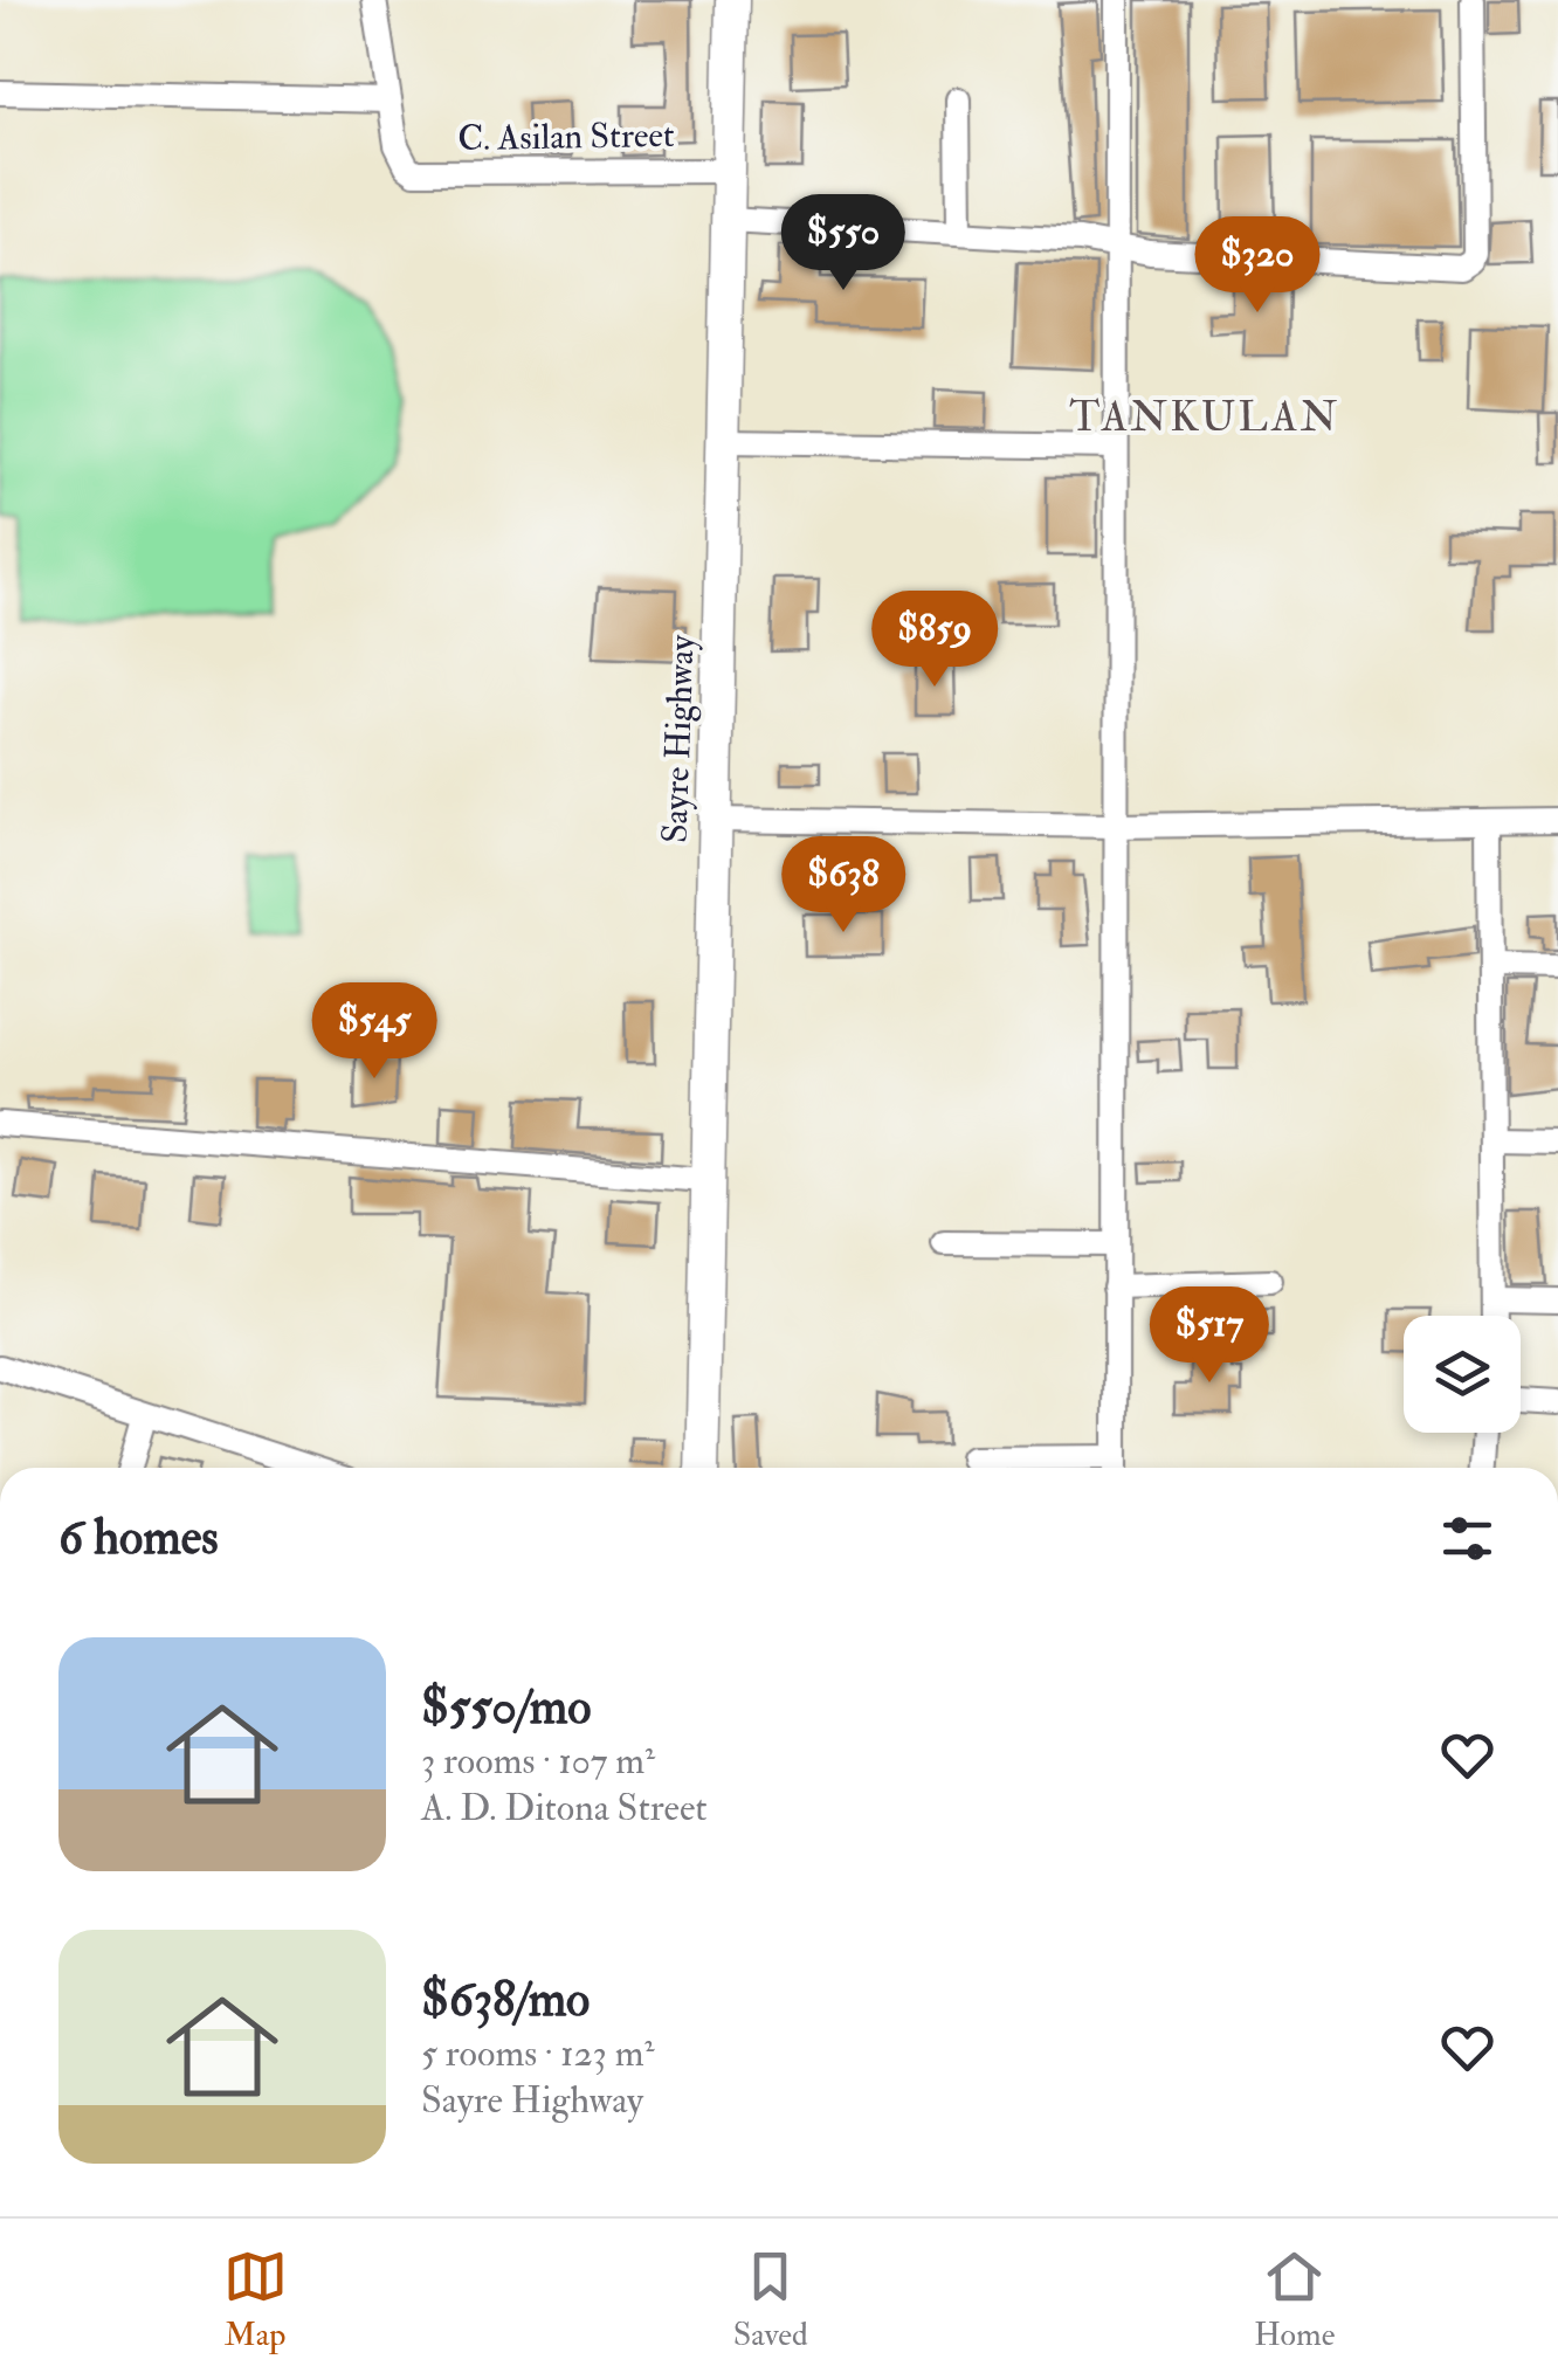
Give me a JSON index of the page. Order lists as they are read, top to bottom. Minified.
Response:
{"streets":{"highway":["Sayre Highway"],"street":["C. Asilan Street"]},"crossings":[["C. Asilan Street","Sayre Highway"]],"districts":["TANKULAN"],"page":{"price":["$550","$320","$859","$638","$545","$517"],"heading":"6 homes","list":[{"name":"$550/mo","note":"3 rooms · 107 m² · A. D. Ditona Street"},{"name":"$638/mo","note":"5 rooms · 123 m² · Sayre Highway"}],"tabs":["Map","Saved","Home"]}}
